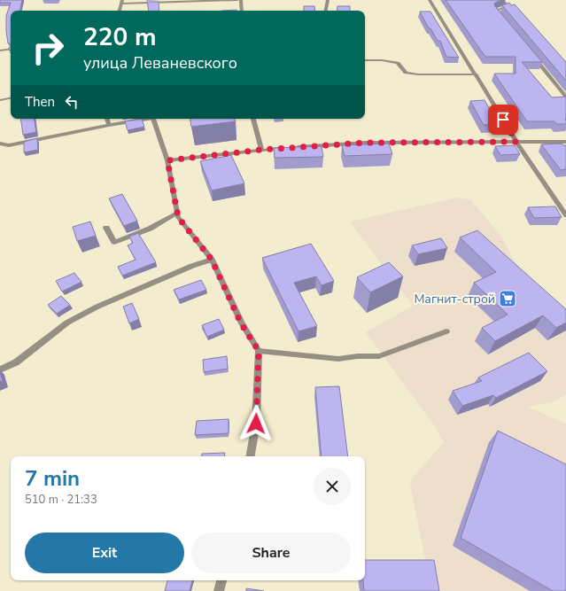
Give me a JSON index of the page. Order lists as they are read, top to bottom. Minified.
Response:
{"places":{"supermarket":["Магнит-строй"]},"page":{"turn":["220 m","улица Леваневского"],"then":"Then","heading":["7 min","510 m · 21:33"],"buttons":["Exit","Share"]}}
